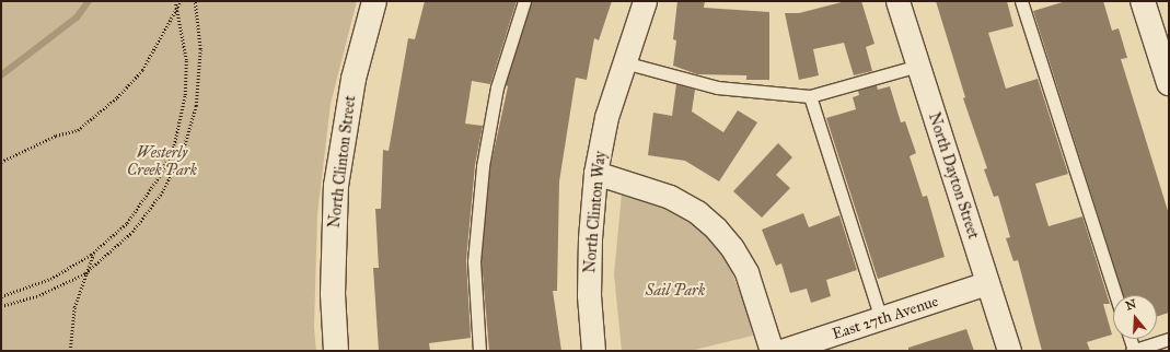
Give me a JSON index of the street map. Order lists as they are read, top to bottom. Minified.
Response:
{"streets":{"street":["North Clinton Street","North Dayton Street","North Clinton Way","East 27th Avenue"]},"crossings":[["North Dayton Street","East 27th Avenue"]],"parks":["Westerly Creek Park","Sail Park"],"north":"top"}
